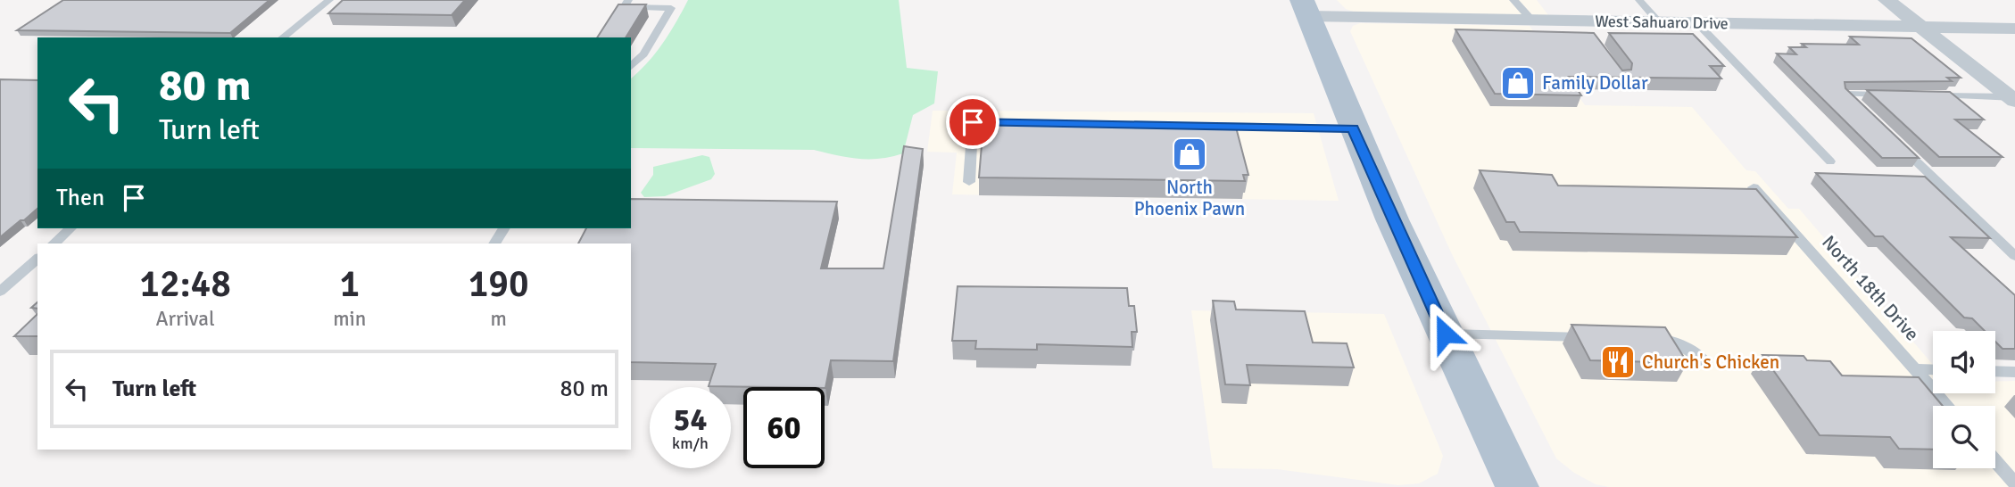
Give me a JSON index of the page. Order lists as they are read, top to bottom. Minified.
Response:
{"streets":{"street":["West Sahuaro Drive"],"lane":["North 18th Drive"]},"places":{"shop":["Family Dollar","North Phoenix Pawn"],"restaurant":["Church's Chicken"]},"page":{"turn":["80 m","Turn left"],"then":"Then","eta":["12:48","Arrival","1","min","190","m"],"list":[{"name":"Turn left","value":"80 m"}],"speed":"54 km/h","limit":"60"}}
